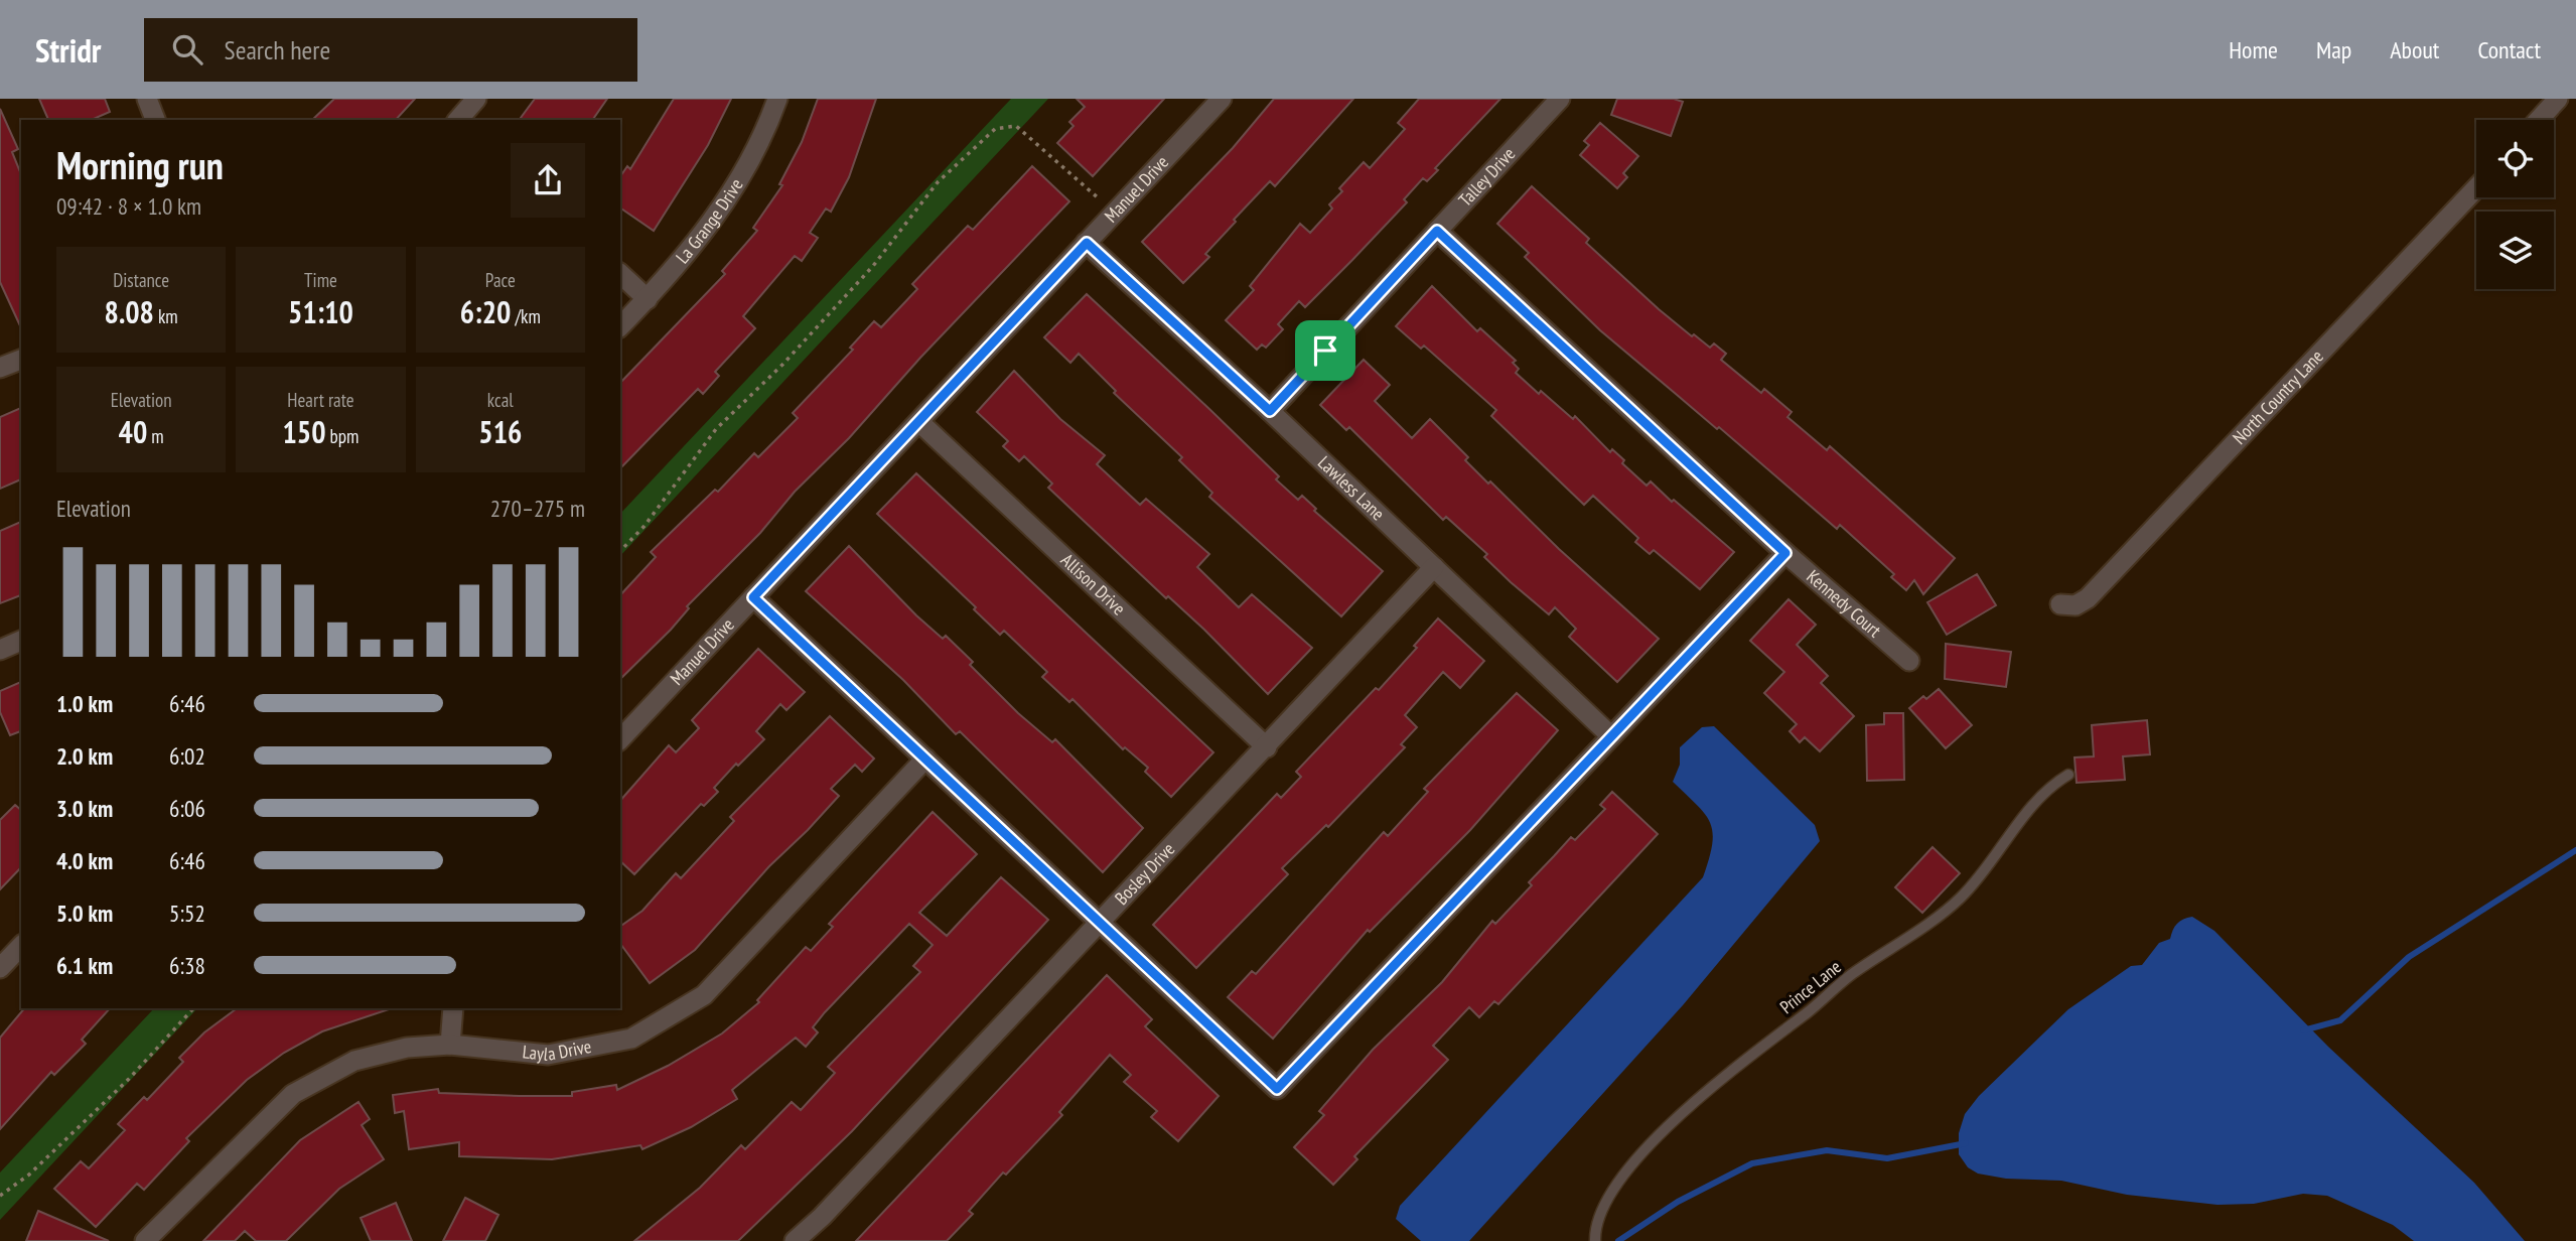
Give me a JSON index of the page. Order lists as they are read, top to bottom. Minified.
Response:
{"streets":{"street":["Talley Drive","Manuel Drive","La Grange Drive","North Country Lane","Lawless Lane","Allison Drive","Kennedy Court","Bosley Drive","Layla Drive"],"lane":["Prince Lane"]},"crossings":[["Talley Drive","Lawless Lane"],["Talley Drive","Kennedy Court"],["Manuel Drive","Lawless Lane"],["Manuel Drive","Allison Drive"],["Lawless Lane","Bosley Drive"],["Allison Drive","Bosley Drive"]],"page":{"header":"Stridr","search":"Search here","nav":["Home","Map","About","Contact"],"heading":["Morning run","09:42 · 8 × 1.0 km"],"stats":[["Distance","8.08 km"],["Time","51:10"],["Pace","6:20 /km"],["Elevation","40 m"],["Heart rate","150 bpm"],["kcal","516"]],"chart":["Elevation","270–275 m"],"list":[{"name":"1.0 km","note":"6:46"},{"name":"2.0 km","note":"6:02"},{"name":"3.0 km","note":"6:06"},{"name":"4.0 km","note":"6:46"},{"name":"5.0 km","note":"5:52"},{"name":"6.1 km","note":"6:38"}]}}
